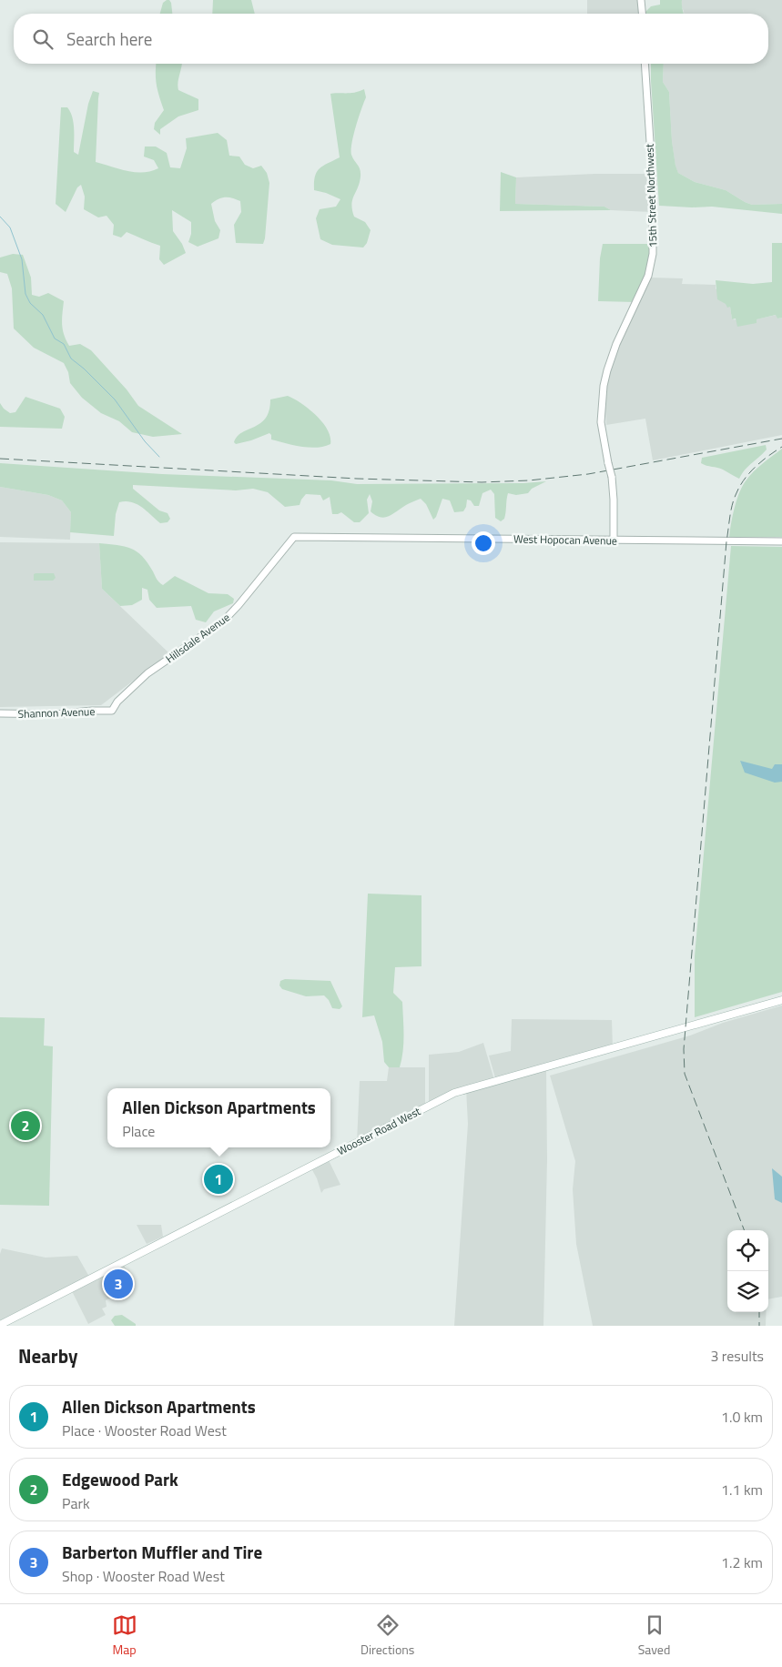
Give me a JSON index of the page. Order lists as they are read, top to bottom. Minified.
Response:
{"streets":{"main road":["Wooster Road West"],"street":["15th Street Northwest","West Hopocan Avenue","Hillsdale Avenue","Shannon Avenue"]},"crossings":[["15th Street Northwest","West Hopocan Avenue"],["West Hopocan Avenue","Hillsdale Avenue"],["Hillsdale Avenue","Shannon Avenue"]],"page":{"search":"Search here","popup":["Allen Dickson Apartments","Place"],"pins":["2","1","3"],"heading":["Nearby","3 results"],"list":[{"mark":"1","name":"Allen Dickson Apartments","note":"Place · Wooster Road West","value":"1.0 km"},{"mark":"2","name":"Edgewood Park","note":"Park","value":"1.1 km"},{"mark":"3","name":"Barberton Muffler and Tire","note":"Shop · Wooster Road West","value":"1.2 km"}],"nav":["Map","Directions","Saved"]}}
